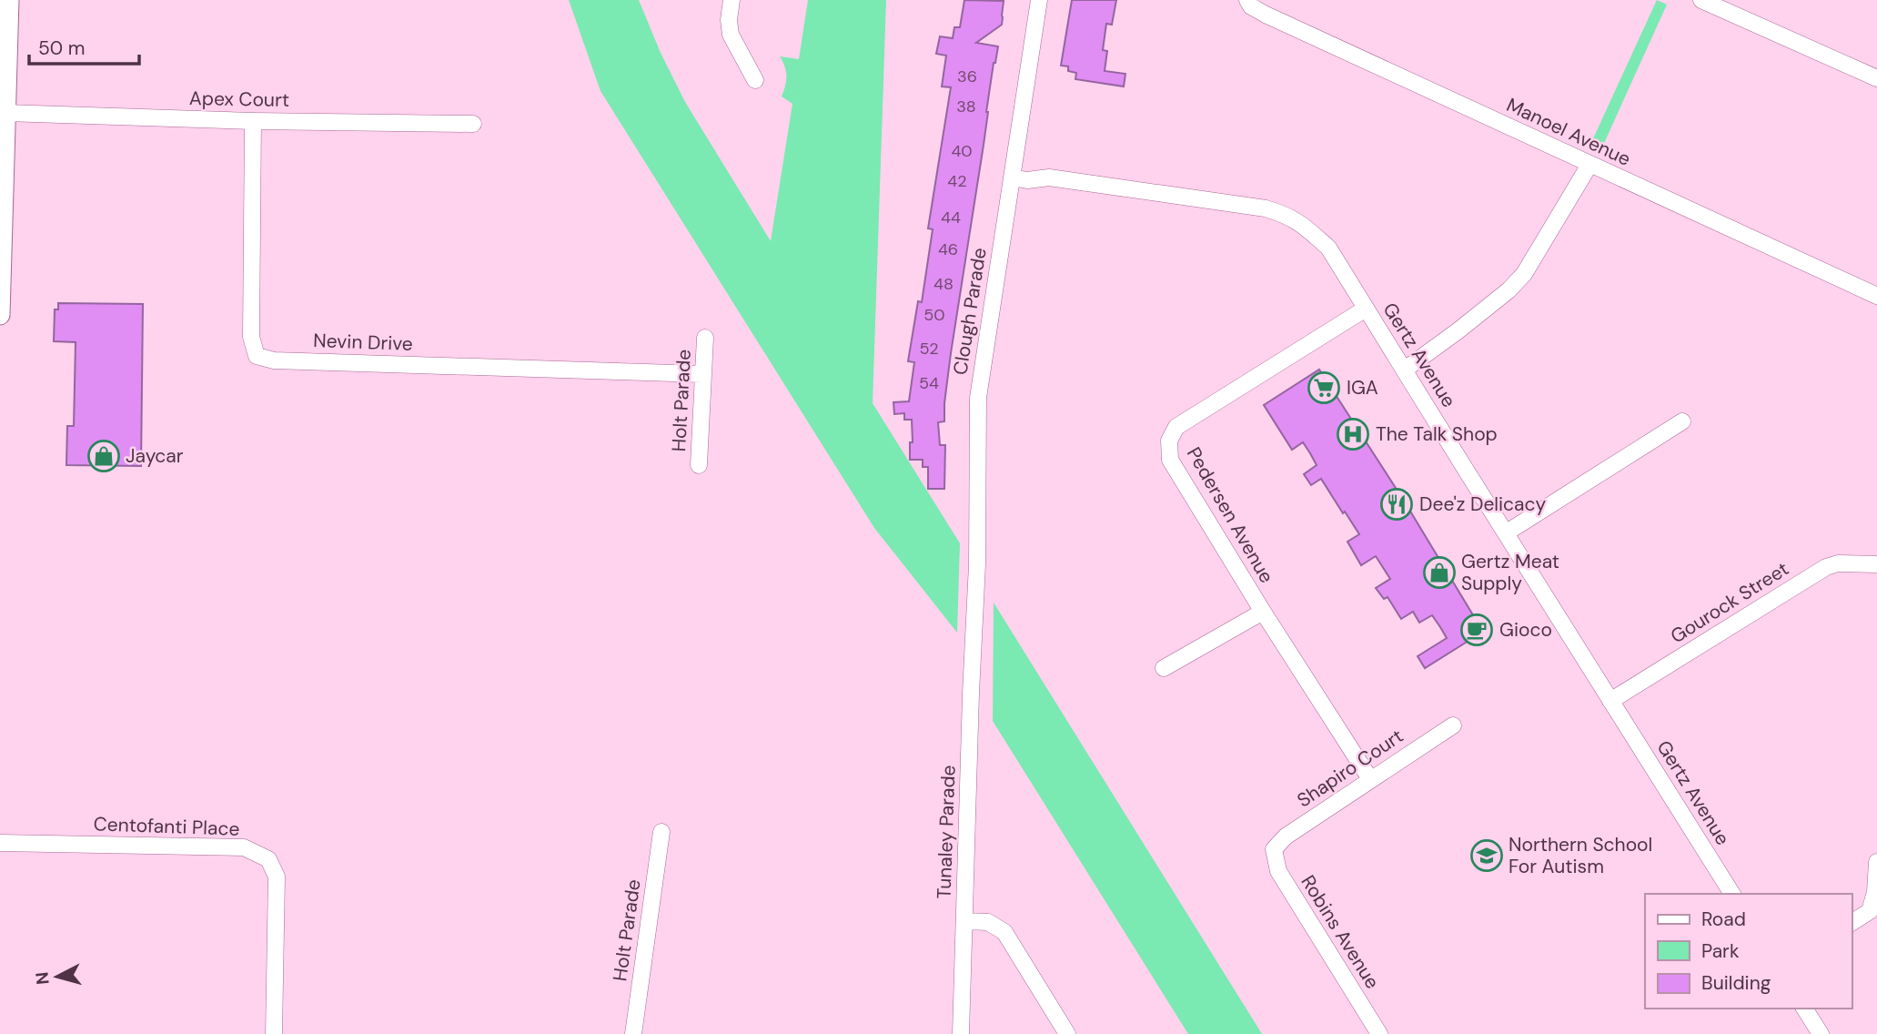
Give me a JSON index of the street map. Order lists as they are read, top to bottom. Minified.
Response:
{"streets":{"street":["Apex Court","Manoel Avenue","Clough Parade","Nevin Drive","Gertz Avenue","Holt Parade","Pedersen Avenue","Gourock Street","Shapiro Court","Centofanti Place","Tunaley Parade","Robins Avenue"]},"crossings":[["Apex Court","Nevin Drive"],["Clough Parade","Gertz Avenue"],["Clough Parade","Tunaley Parade"],["Nevin Drive","Holt Parade"],["Gertz Avenue","Pedersen Avenue"],["Gertz Avenue","Gourock Street"],["Pedersen Avenue","Shapiro Court"],["Shapiro Court","Robins Avenue"]],"places":{"supermarket":["IGA"],"hospital":["The Talk Shop"],"shop":["Jaycar","Gertz Meat Supply"],"restaurant":["Dee'z Delicacy"],"cafe":["Gioco"],"school or university":["Northern School For Autism"]},"house_numbers":["36","38","40","42","44","46","48","50","52","54"],"legend":["Road","Park","Building"],"scale_bar":"50 m","north":"left"}
